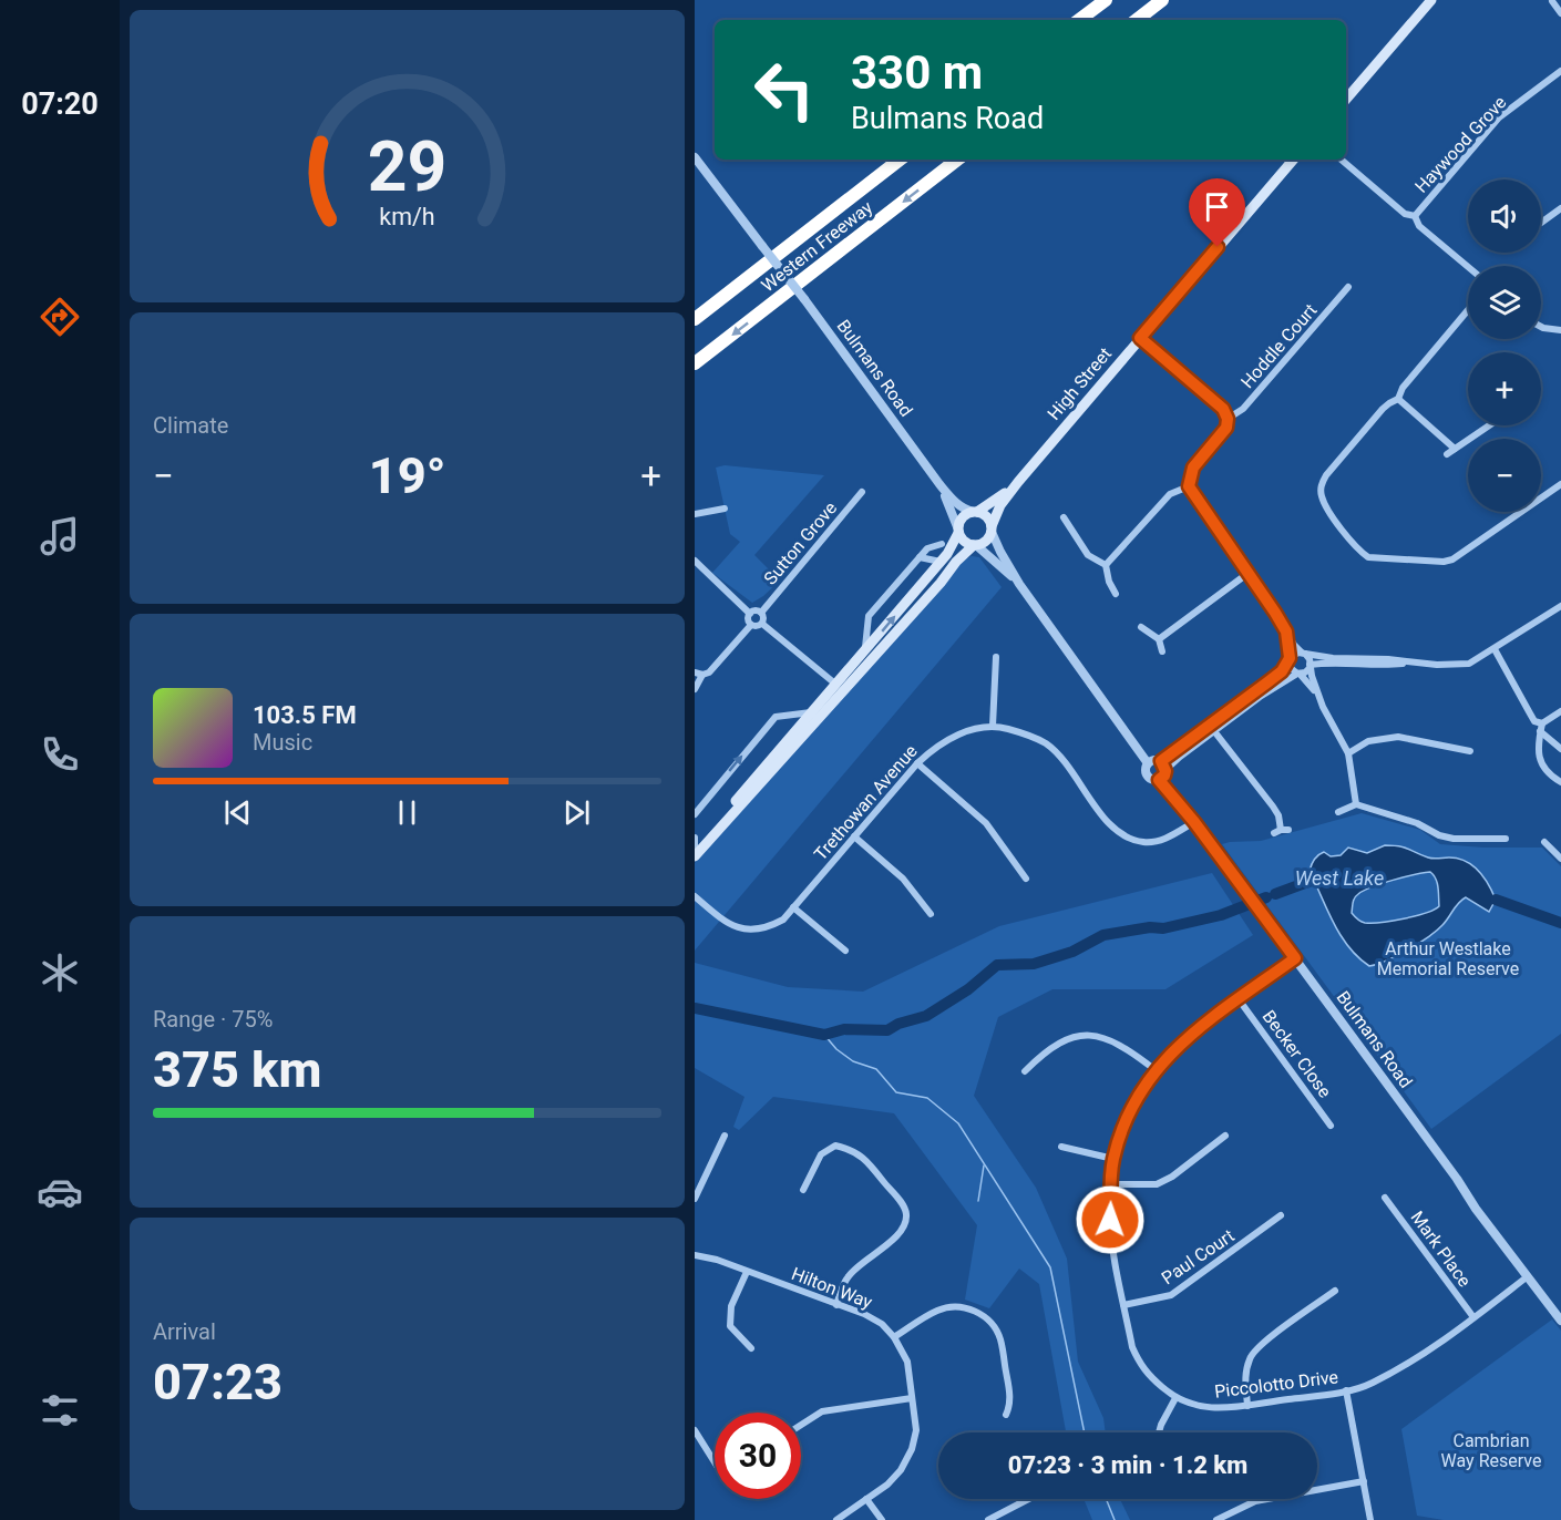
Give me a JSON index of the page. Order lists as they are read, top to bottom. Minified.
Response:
{"streets":{"highway":["Western Freeway"],"main road":["High Street"],"street":["Haywood Grove","Hoddle Court","Bulmans Road","Sutton Grove","Trethowan Avenue","Becker Close","Mark Place","Paul Court","Hilton Way","Piccolotto Drive"]},"crossings":[["Bulmans Road","High Street"],["Bulmans Road","Piccolotto Drive"],["Becker Close","Piccolotto Drive"],["Mark Place","Piccolotto Drive"],["Paul Court","Piccolotto Drive"]],"water":["West Lake"],"parks":["Arthur Westlake Memorial Reserve","Cambrian Way Reserve"],"page":{"tabs":"07:20","turn":["330 m","Bulmans Road"],"map_buttons":["+","−"],"tile":["Climate",["Range · 75%","375 km"],["Arrival","07:23"]],"heat":["−","19°","+"],"song":["103.5 FM","Music"],"limit":"30","trip":"07:23 · 3 min · 1.2 km","gauge":["29","km/h"]}}
